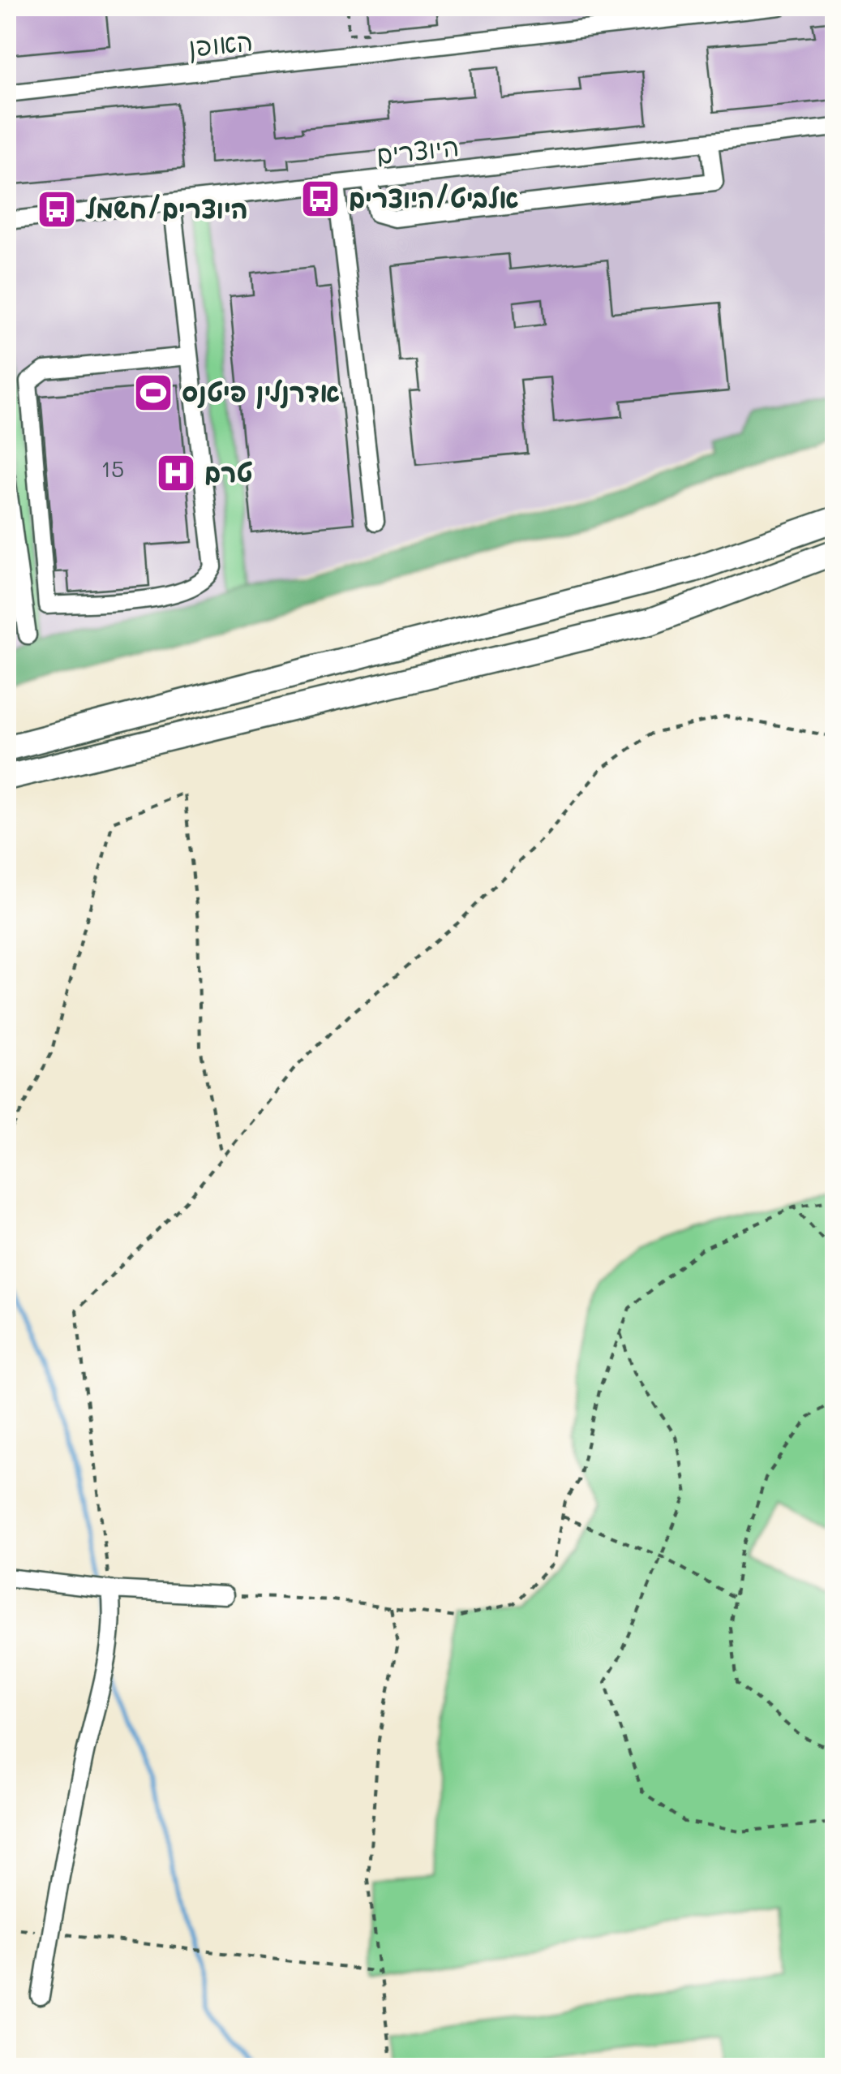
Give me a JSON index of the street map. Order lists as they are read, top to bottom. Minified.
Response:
{"streets":{"street":["האופן","היוצרים"]},"places":{"bus stop":["אלביט/היוצרים","היוצרים/חשמל"],"sports":["אדרנלין פיטנס"],"hospital":["טרם"]},"house_numbers":["15"]}
